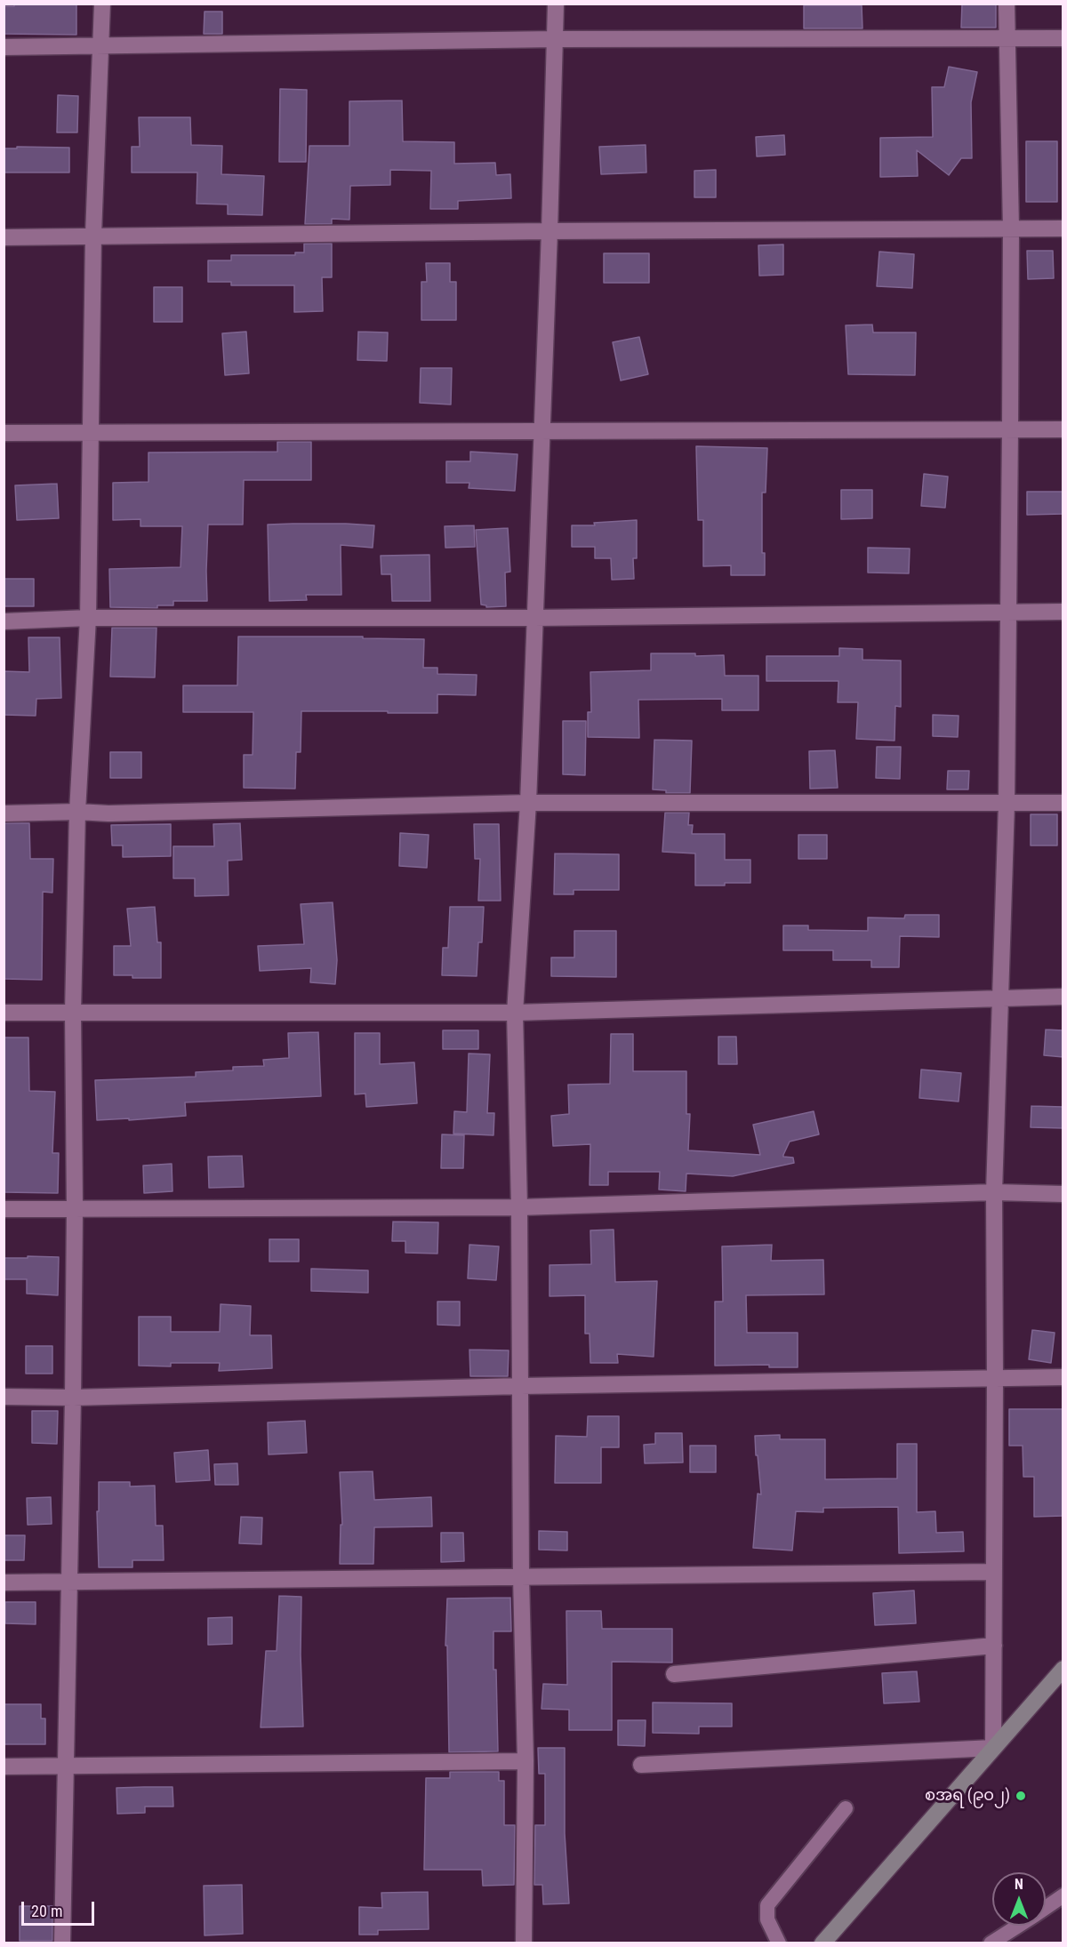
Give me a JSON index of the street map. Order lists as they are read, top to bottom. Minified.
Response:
{"places":["စအရ (၉၀၂)"],"scale_bar":"20 m","north":"top"}
